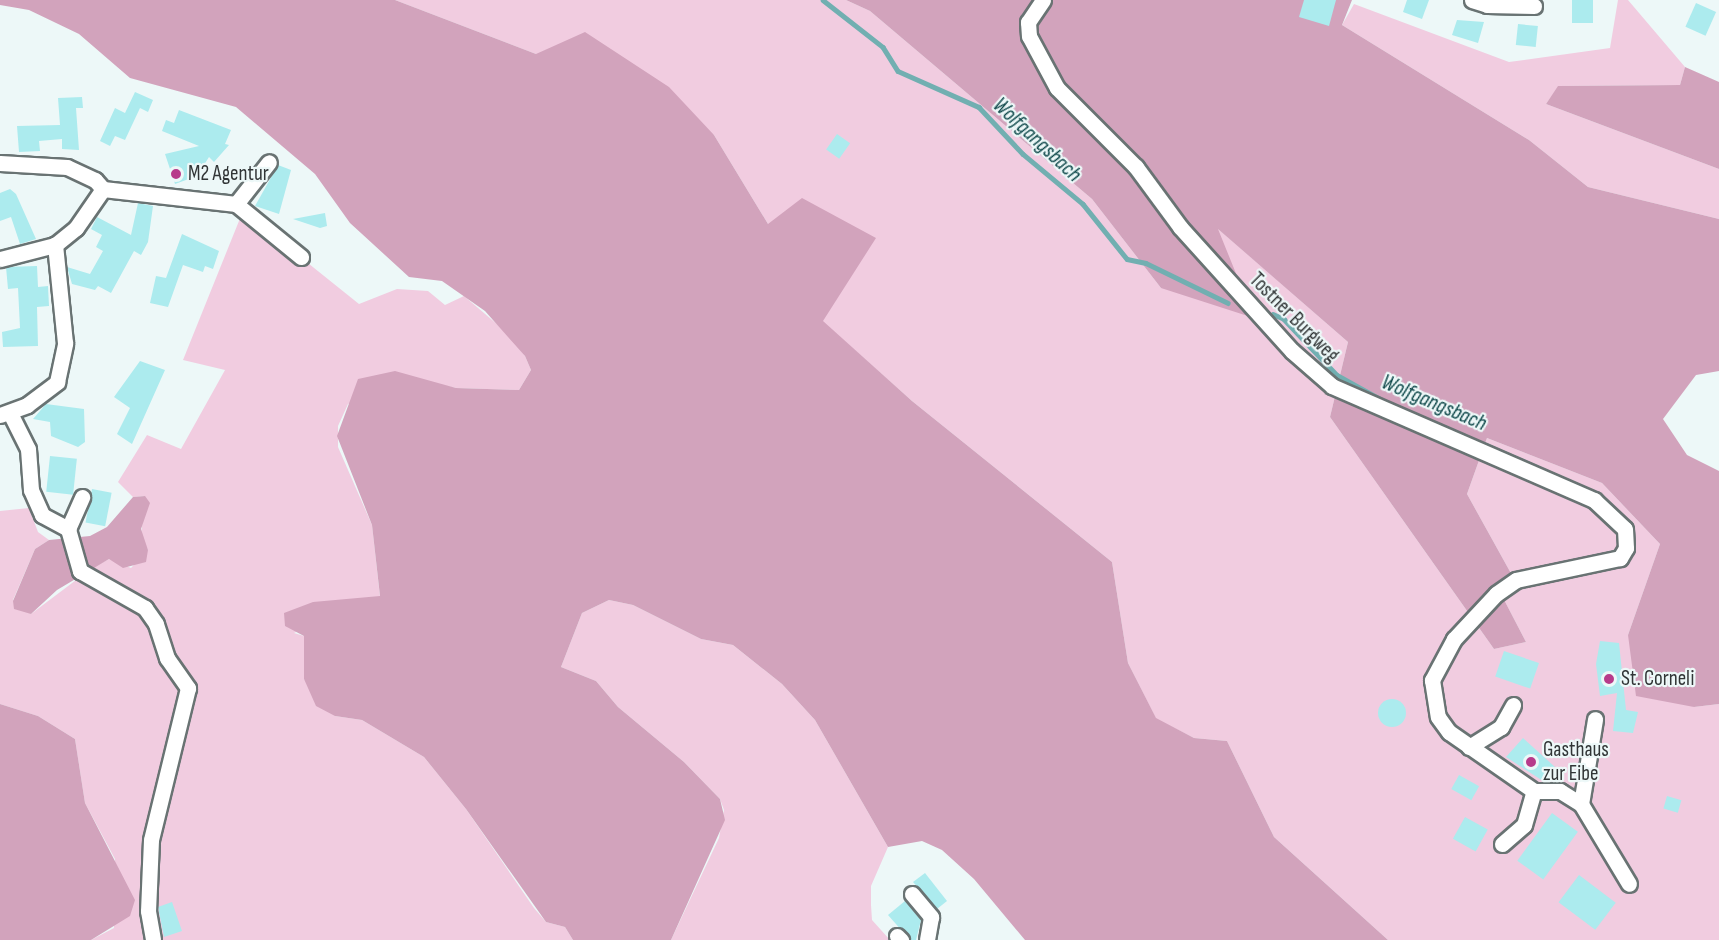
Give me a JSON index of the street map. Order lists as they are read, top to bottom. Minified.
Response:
{"streets":{"street":["Tostner Burgweg"]},"water":["Wolfgangsbach"],"places":["M2 Agentur","St. Corneli","Gasthaus zur Eibe"]}
